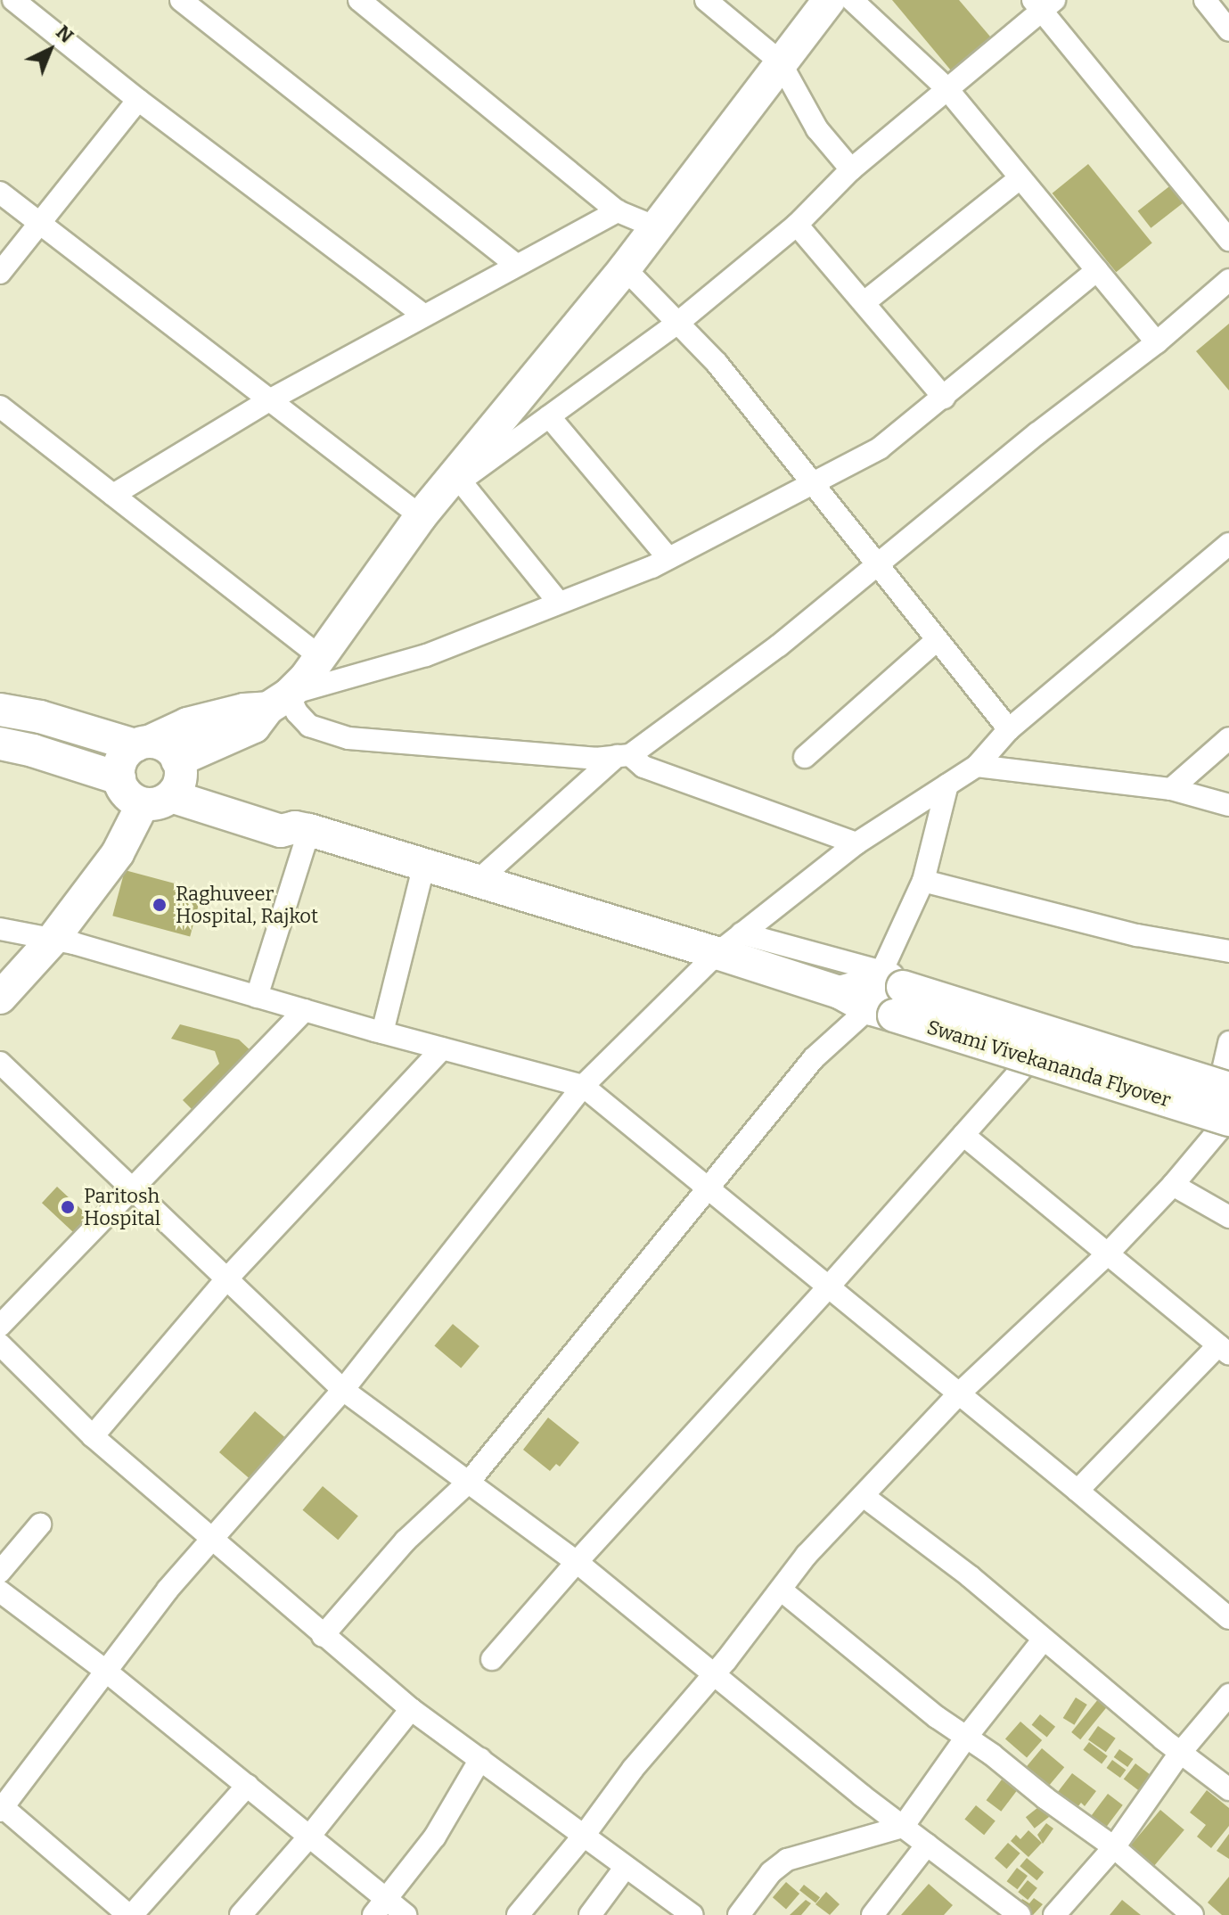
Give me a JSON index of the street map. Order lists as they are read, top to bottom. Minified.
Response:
{"streets":{"main road":["Swami Vivekananda Flyover"]},"places":["Raghuveer Hospital, Rajkot","Paritosh Hospital"],"north":"top right"}
